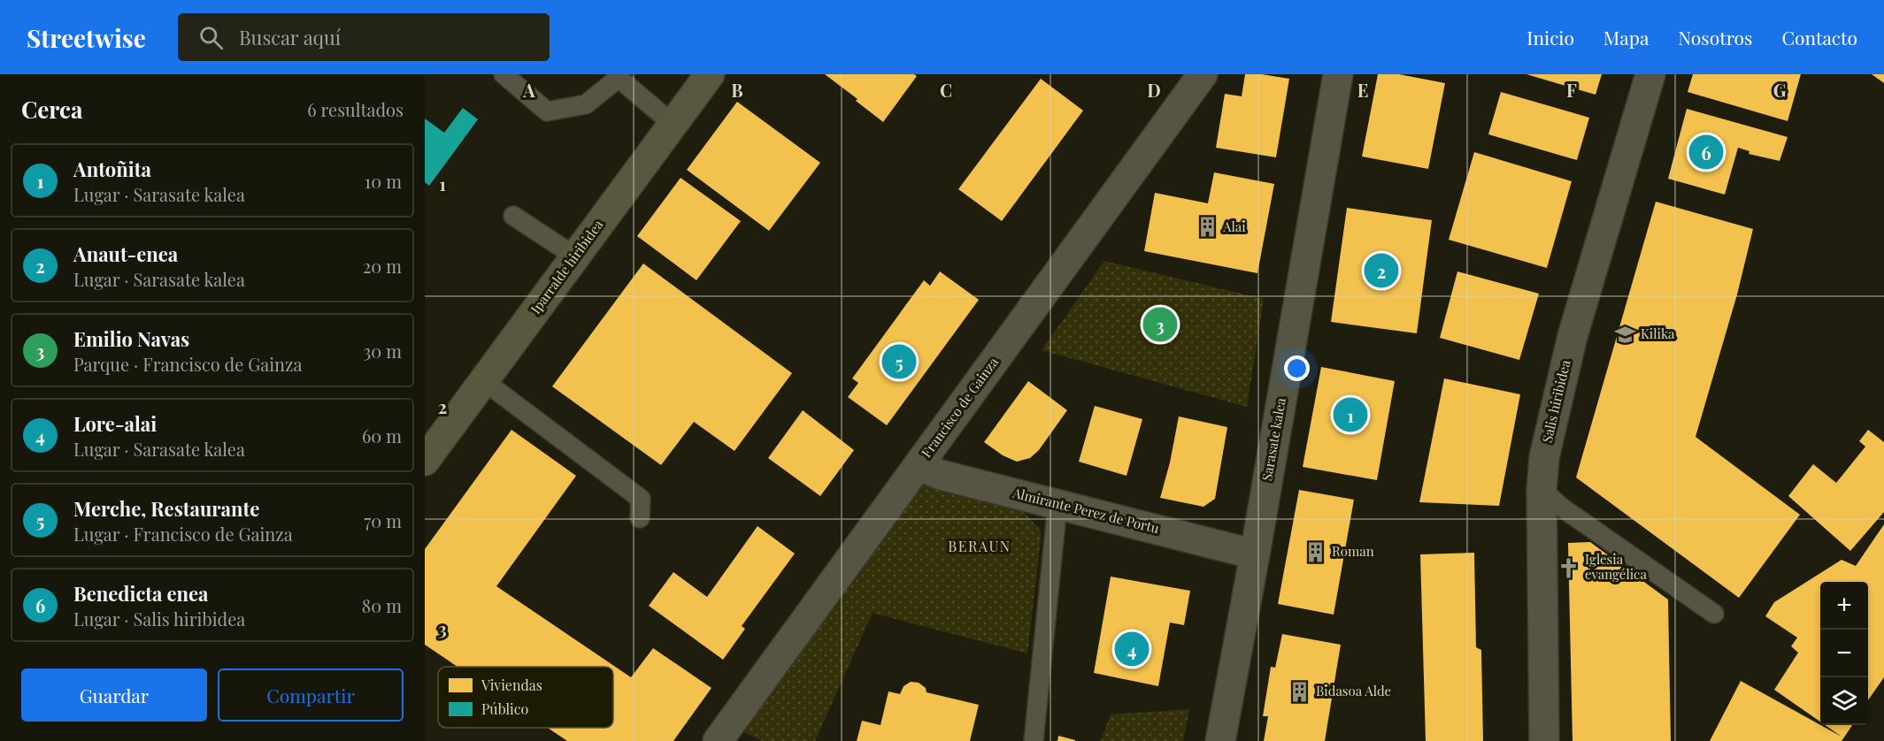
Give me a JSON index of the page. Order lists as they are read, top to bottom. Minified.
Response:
{"streets":{"main road":["Iparralde hiribidea"],"street":["Salis hiribidea","Francisco de Gainza","Sarasate kalea","Almirante Perez de Portu"]},"crossings":[["Francisco de Gainza","Almirante Perez de Portu"],["Sarasate kalea","Almirante Perez de Portu"]],"districts":["BERAUN"],"places":{"building":["Alai","Roman","Bidasoa Alde"],"school or university":["Kilika"],"church":["Iglesia evangélica"]},"legend":["Viviendas","Público"],"page":{"header":"Streetwise","search":"Buscar aquí","nav":["Inicio","Mapa","Nosotros","Contacto"],"heading":["Cerca","6 resultados"],"pins":["6","2","3","5","1","4"],"list":[{"mark":"1","name":"Antoñita","note":"Lugar · Sarasate kalea","value":"10 m"},{"mark":"2","name":"Anaut-enea","note":"Lugar · Sarasate kalea","value":"20 m"},{"mark":"3","name":"Emilio Navas","note":"Parque · Francisco de Gainza","value":"30 m"},{"mark":"4","name":"Lore-alai","note":"Lugar · Sarasate kalea","value":"60 m"},{"mark":"5","name":"Merche, Restaurante","note":"Lugar · Francisco de Gainza","value":"70 m"},{"mark":"6","name":"Benedicta enea","note":"Lugar · Salis hiribidea","value":"80 m"}],"map_buttons":["+","−"],"buttons":["Guardar","Compartir"]},"grid":{"columns":["A","B","C","D","E","F","G"],"rows":["1","2","3"]}}
